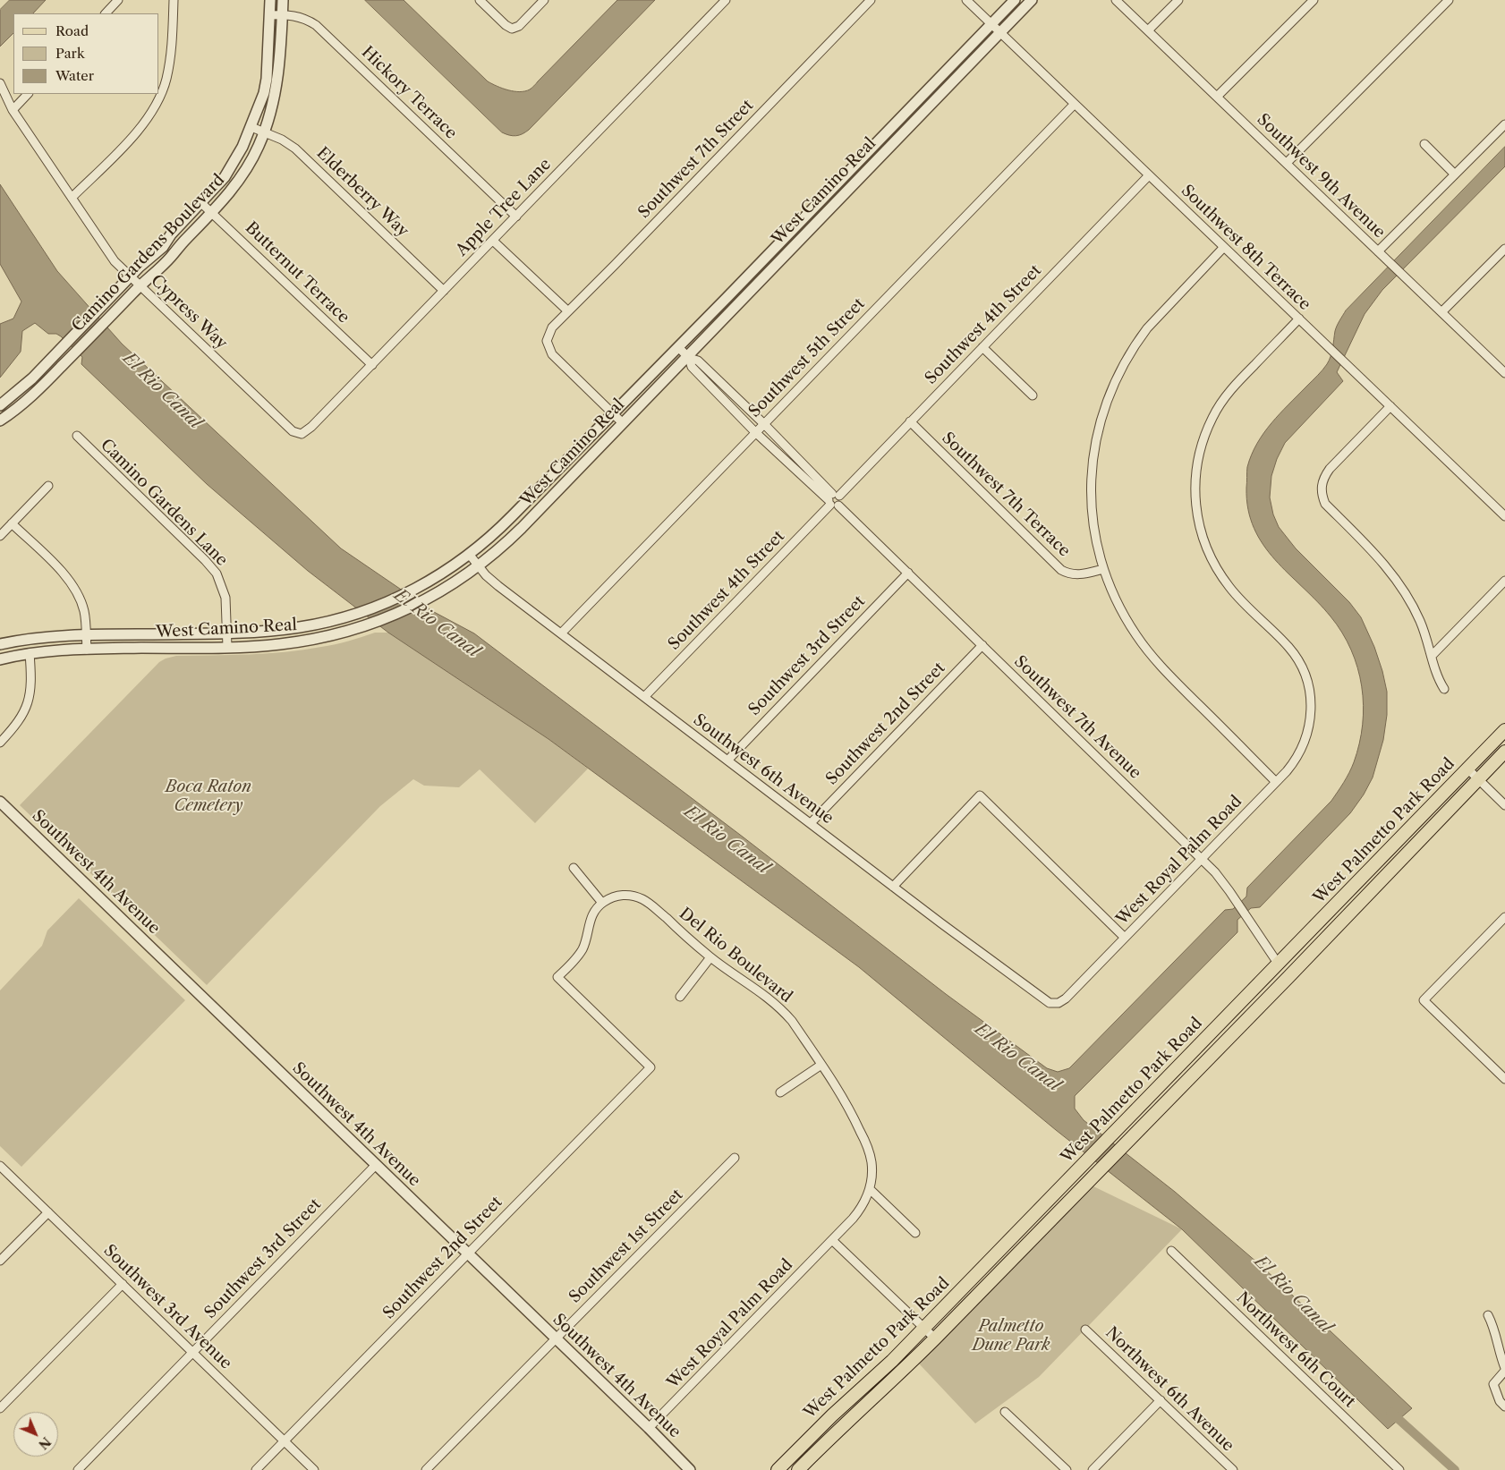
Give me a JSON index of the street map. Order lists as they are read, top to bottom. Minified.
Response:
{"streets":{"main road":["West Palmetto Park Road"],"street":["Hickory Terrace","Southwest 7th Street","Southwest 9th Avenue","West Camino Real","Elderberry Way","Apple Tree Lane","Southwest 8th Terrace","Camino Gardens Boulevard","Butternut Terrace","Cypress Way","Southwest 4th Street","Southwest 5th Street","Southwest 7th Terrace","Camino Gardens Lane","Southwest 3rd Street","Southwest 7th Avenue","Southwest 2nd Street","Southwest 6th Avenue","West Royal Palm Road","Southwest 4th Avenue","Del Rio Boulevard","Southwest 1st Street","Southwest 3rd Avenue","Northwest 6th Court","Northwest 6th Avenue"]},"crossings":[["Hickory Terrace","Apple Tree Lane"],["Hickory Terrace","Camino Gardens Boulevard"],["Southwest 7th Street","West Camino Real"],["West Camino Real","Southwest 8th Terrace"],["West Camino Real","Camino Gardens Lane"],["West Camino Real","Southwest 7th Avenue"],["West Camino Real","Southwest 6th Avenue"],["Elderberry Way","Apple Tree Lane"],["Elderberry Way","Camino Gardens Boulevard"],["Apple Tree Lane","Butternut Terrace"],["Apple Tree Lane","Cypress Way"],["Southwest 8th Terrace","Southwest 4th Street"],["Southwest 8th Terrace","Southwest 5th Street"],["Southwest 8th Terrace","West Royal Palm Road"],["Camino Gardens Boulevard","Butternut Terrace"],["Camino Gardens Boulevard","Cypress Way"],["Southwest 4th Street","Southwest 7th Terrace"],["Southwest 4th Street","Southwest 7th Avenue"],["Southwest 4th Street","Southwest 6th Avenue"],["Southwest 5th Street","Southwest 7th Avenue"],["Southwest 5th Street","Southwest 6th Avenue"],["Southwest 3rd Street","Southwest 7th Avenue"],["Southwest 3rd Street","Southwest 6th Avenue"],["Southwest 3rd Street","Southwest 4th Avenue"],["Southwest 3rd Street","Southwest 3rd Avenue"],["Southwest 7th Avenue","Southwest 2nd Street"],["Southwest 7th Avenue","West Palmetto Park Road"],["Southwest 7th Avenue","West Royal Palm Road"],["Southwest 2nd Street","Southwest 6th Avenue"],["Southwest 2nd Street","Southwest 4th Avenue"],["Southwest 2nd Street","Del Rio Boulevard"],["Southwest 2nd Street","Southwest 3rd Avenue"],["Southwest 6th Avenue","West Royal Palm Road"],["West Royal Palm Road","Southwest 4th Avenue"],["West Royal Palm Road","Del Rio Boulevard"],["Southwest 4th Avenue","Southwest 1st Street"]],"water":["El Rio Canal"],"parks":["Boca Raton Cemetery","Palmetto Dune Park"],"legend":["Road","Park","Water"],"north":"bottom right"}
